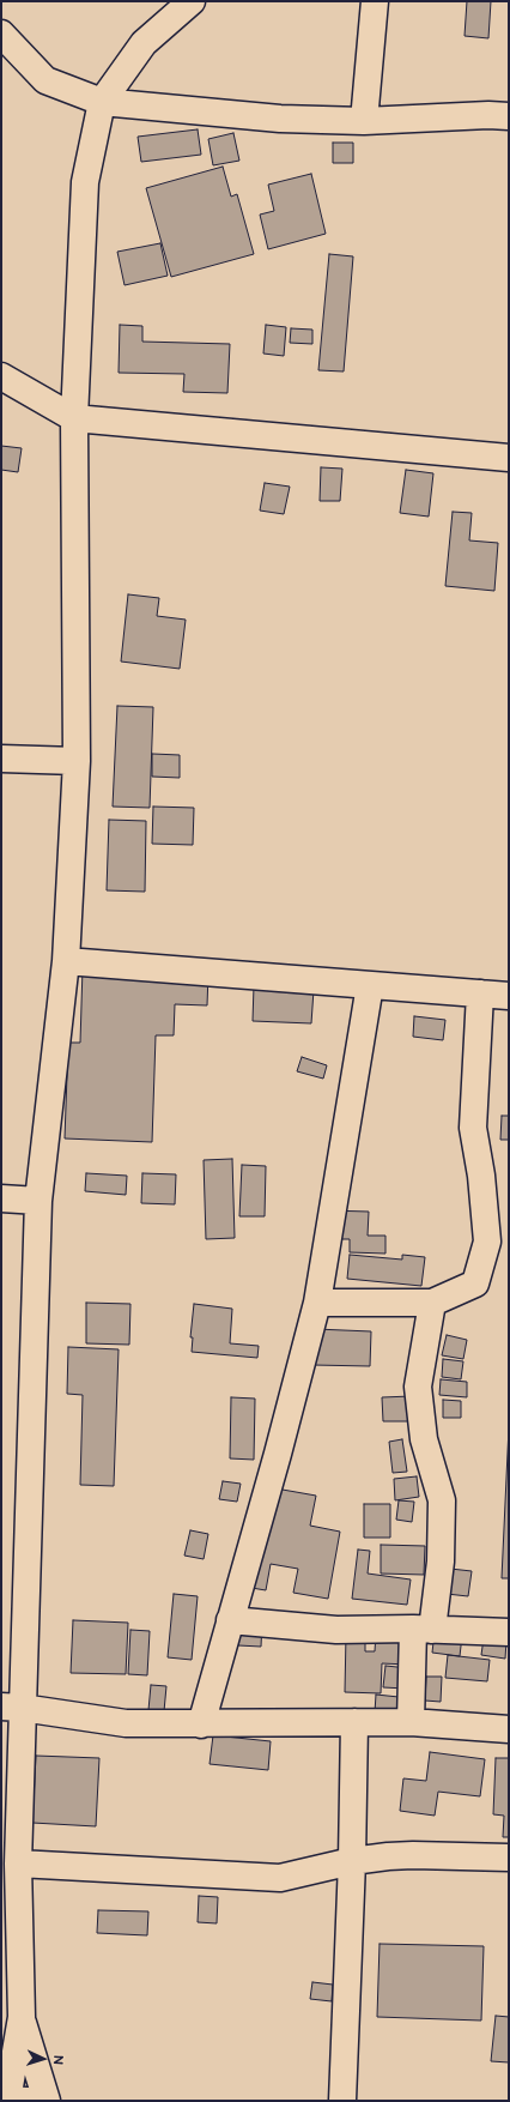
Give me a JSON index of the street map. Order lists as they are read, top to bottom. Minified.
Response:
{"north":"right"}
